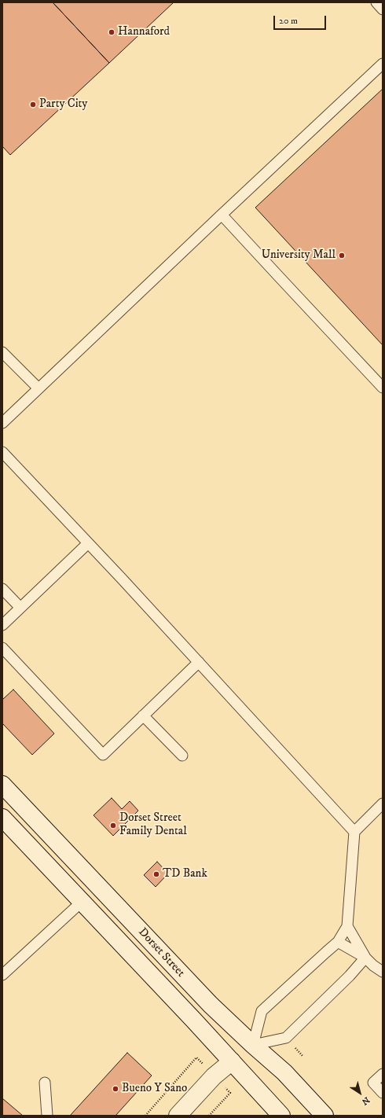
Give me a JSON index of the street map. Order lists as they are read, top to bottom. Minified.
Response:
{"streets":{"main road":["Dorset Street"]},"places":["Hannaford","Party City","University Mall","Dorset Street Family Dental","TD Bank","Bueno Y Sano"],"scale_bar":"20 m","north":"bottom right"}
